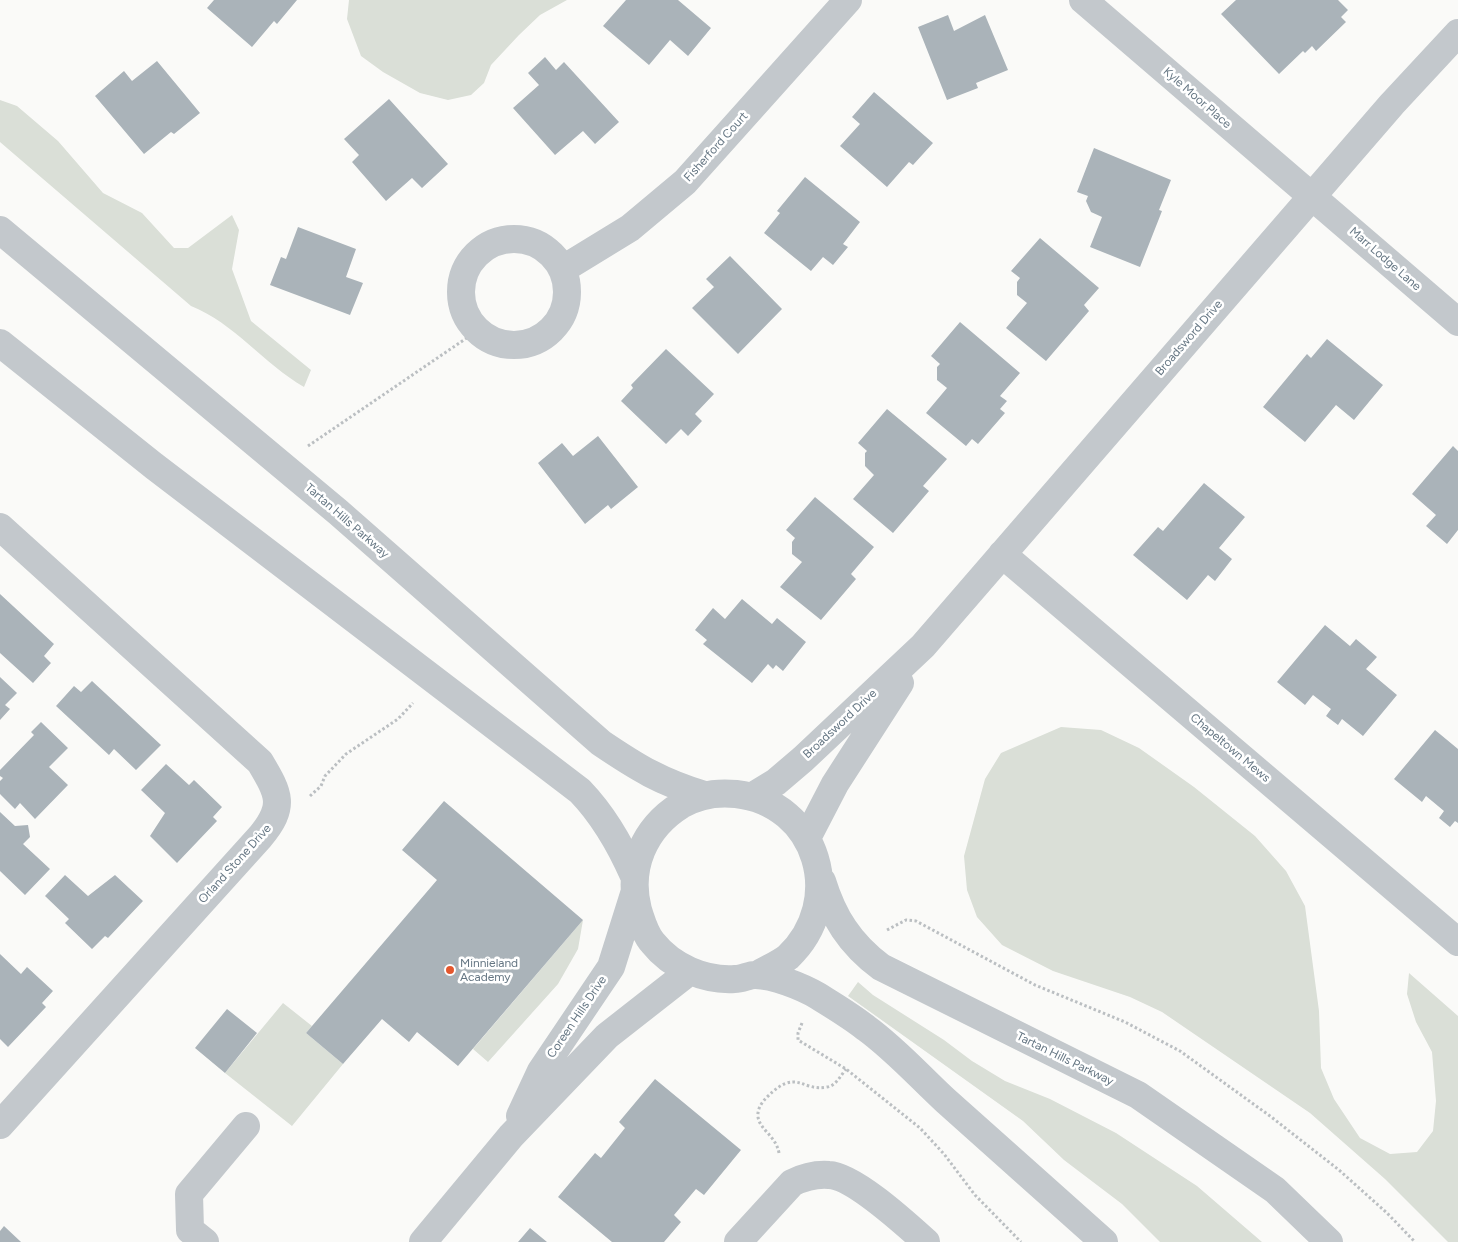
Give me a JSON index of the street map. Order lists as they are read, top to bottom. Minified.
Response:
{"streets":{"street":["Kyle Moor Place","Fisherford Court","Marr Lodge Lane","Broadsword Drive","Tartan Hills Parkway","Chapeltown Mews","Orland Stone Drive","Coreen Hills Drive"]},"crossings":[["Kyle Moor Place","Marr Lodge Lane"],["Kyle Moor Place","Broadsword Drive"],["Marr Lodge Lane","Broadsword Drive"],["Broadsword Drive","Tartan Hills Parkway"],["Broadsword Drive","Chapeltown Mews"],["Tartan Hills Parkway","Coreen Hills Drive"]],"places":["Minnieland Academy"]}
